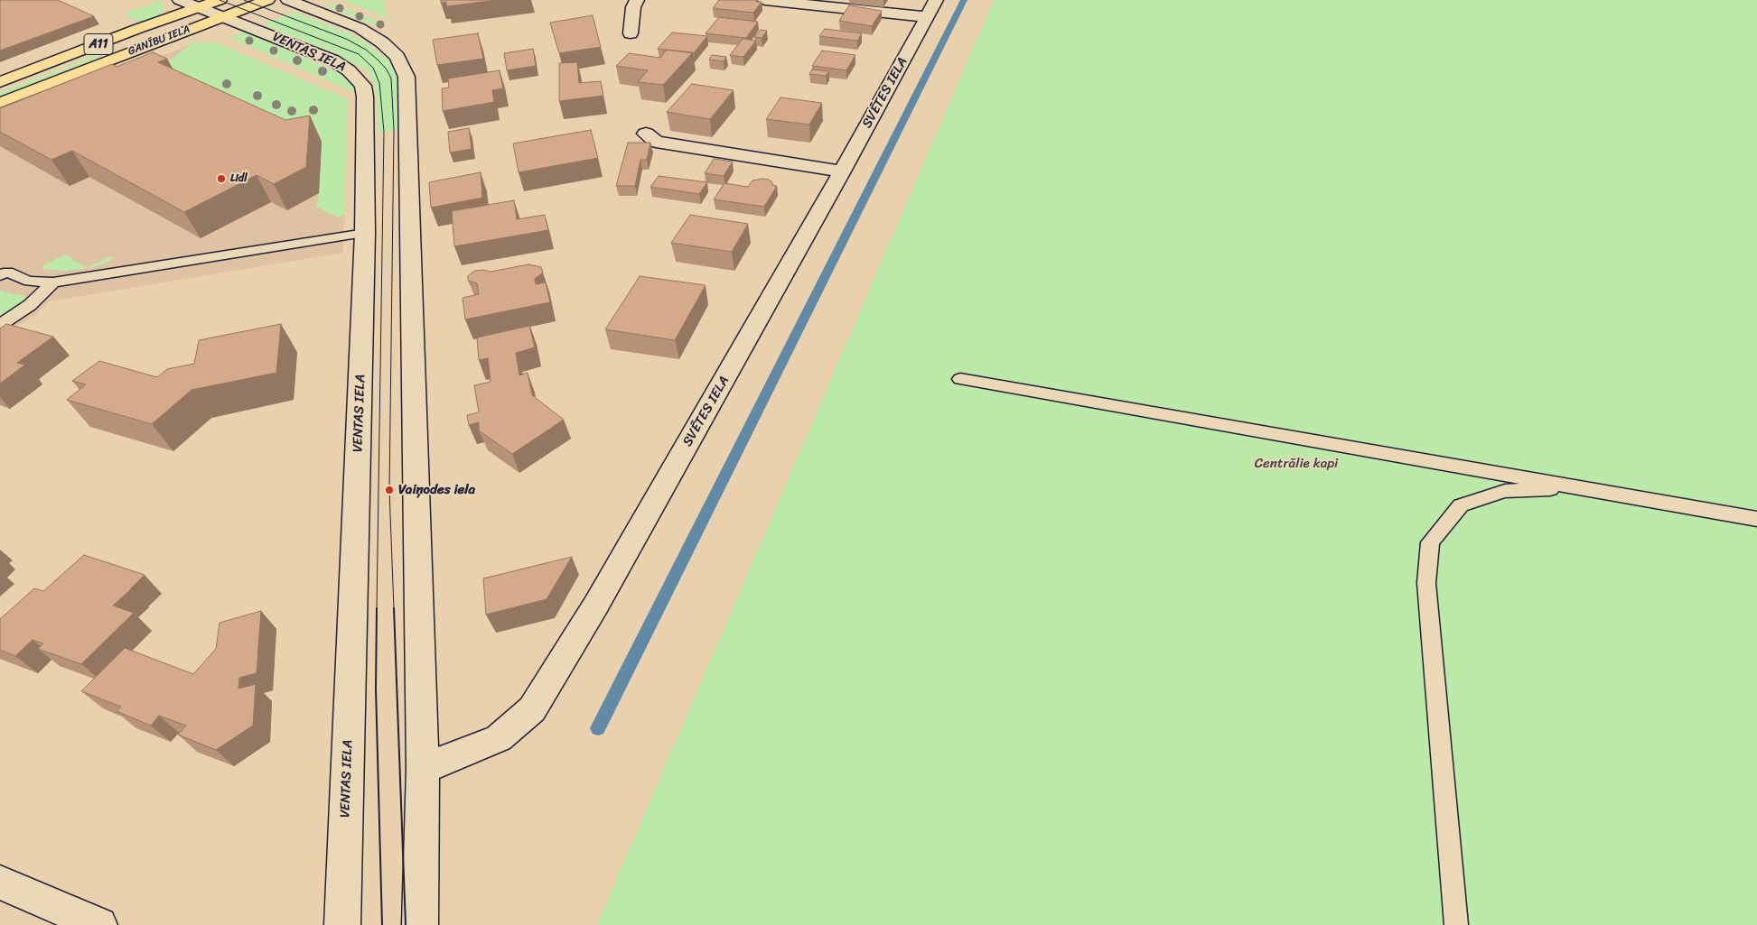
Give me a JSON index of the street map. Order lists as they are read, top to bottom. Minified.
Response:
{"streets":{"highway":["GANĪBU IELA","A11"],"street":["VENTAS IELA","SVĒTES IELA"]},"crossings":[["GANĪBU IELA","VENTAS IELA"]],"parks":["Centrālie kapi"],"places":["Lidl","Vaiņodes iela"]}
